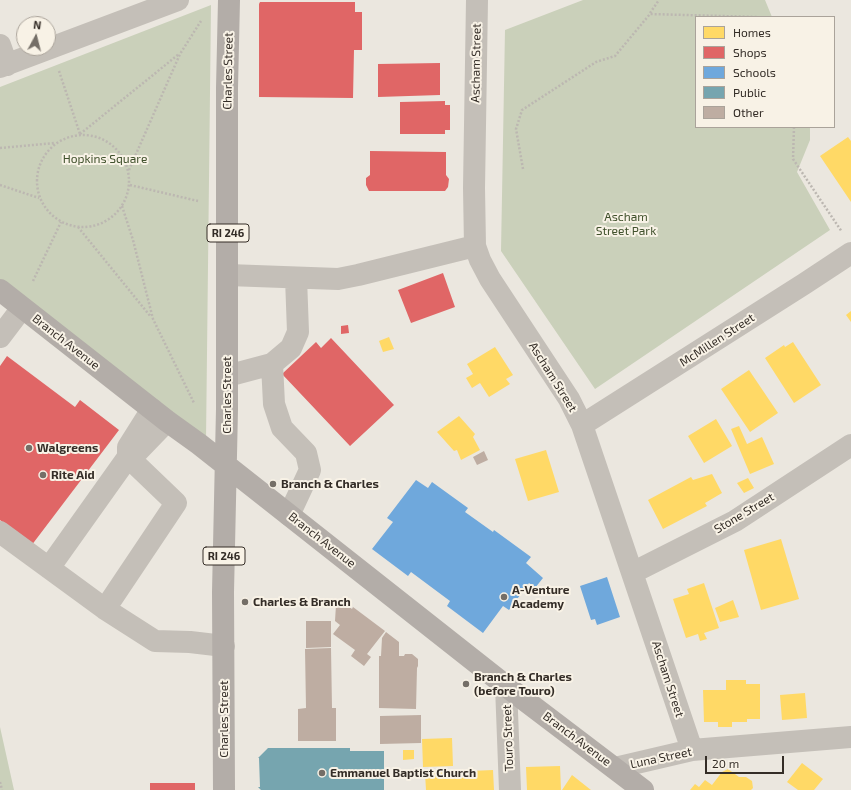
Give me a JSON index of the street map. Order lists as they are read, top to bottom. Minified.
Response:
{"streets":{"main road":["Charles Street","RI 246","Branch Avenue"],"street":["Ascham Street","McMillen Street","Stone Street","Touro Street","Luna Street"]},"crossings":[["Ascham Street","McMillen Street"],["Ascham Street","Stone Street"],["Ascham Street","Luna Street"],["Charles Street","Branch Avenue"],["Branch Avenue","Touro Street"],["Branch Avenue","Luna Street"]],"parks":["Hopkins Square","Ascham Street Park"],"places":["Walgreens","Rite Aid","Branch & Charles","A-Venture Academy","Charles & Branch","Branch & Charles (before Touro)","Emmanuel Baptist Church"],"legend":["Homes","Shops","Schools","Public","Other"],"scale_bar":"20 m","north":"top"}
